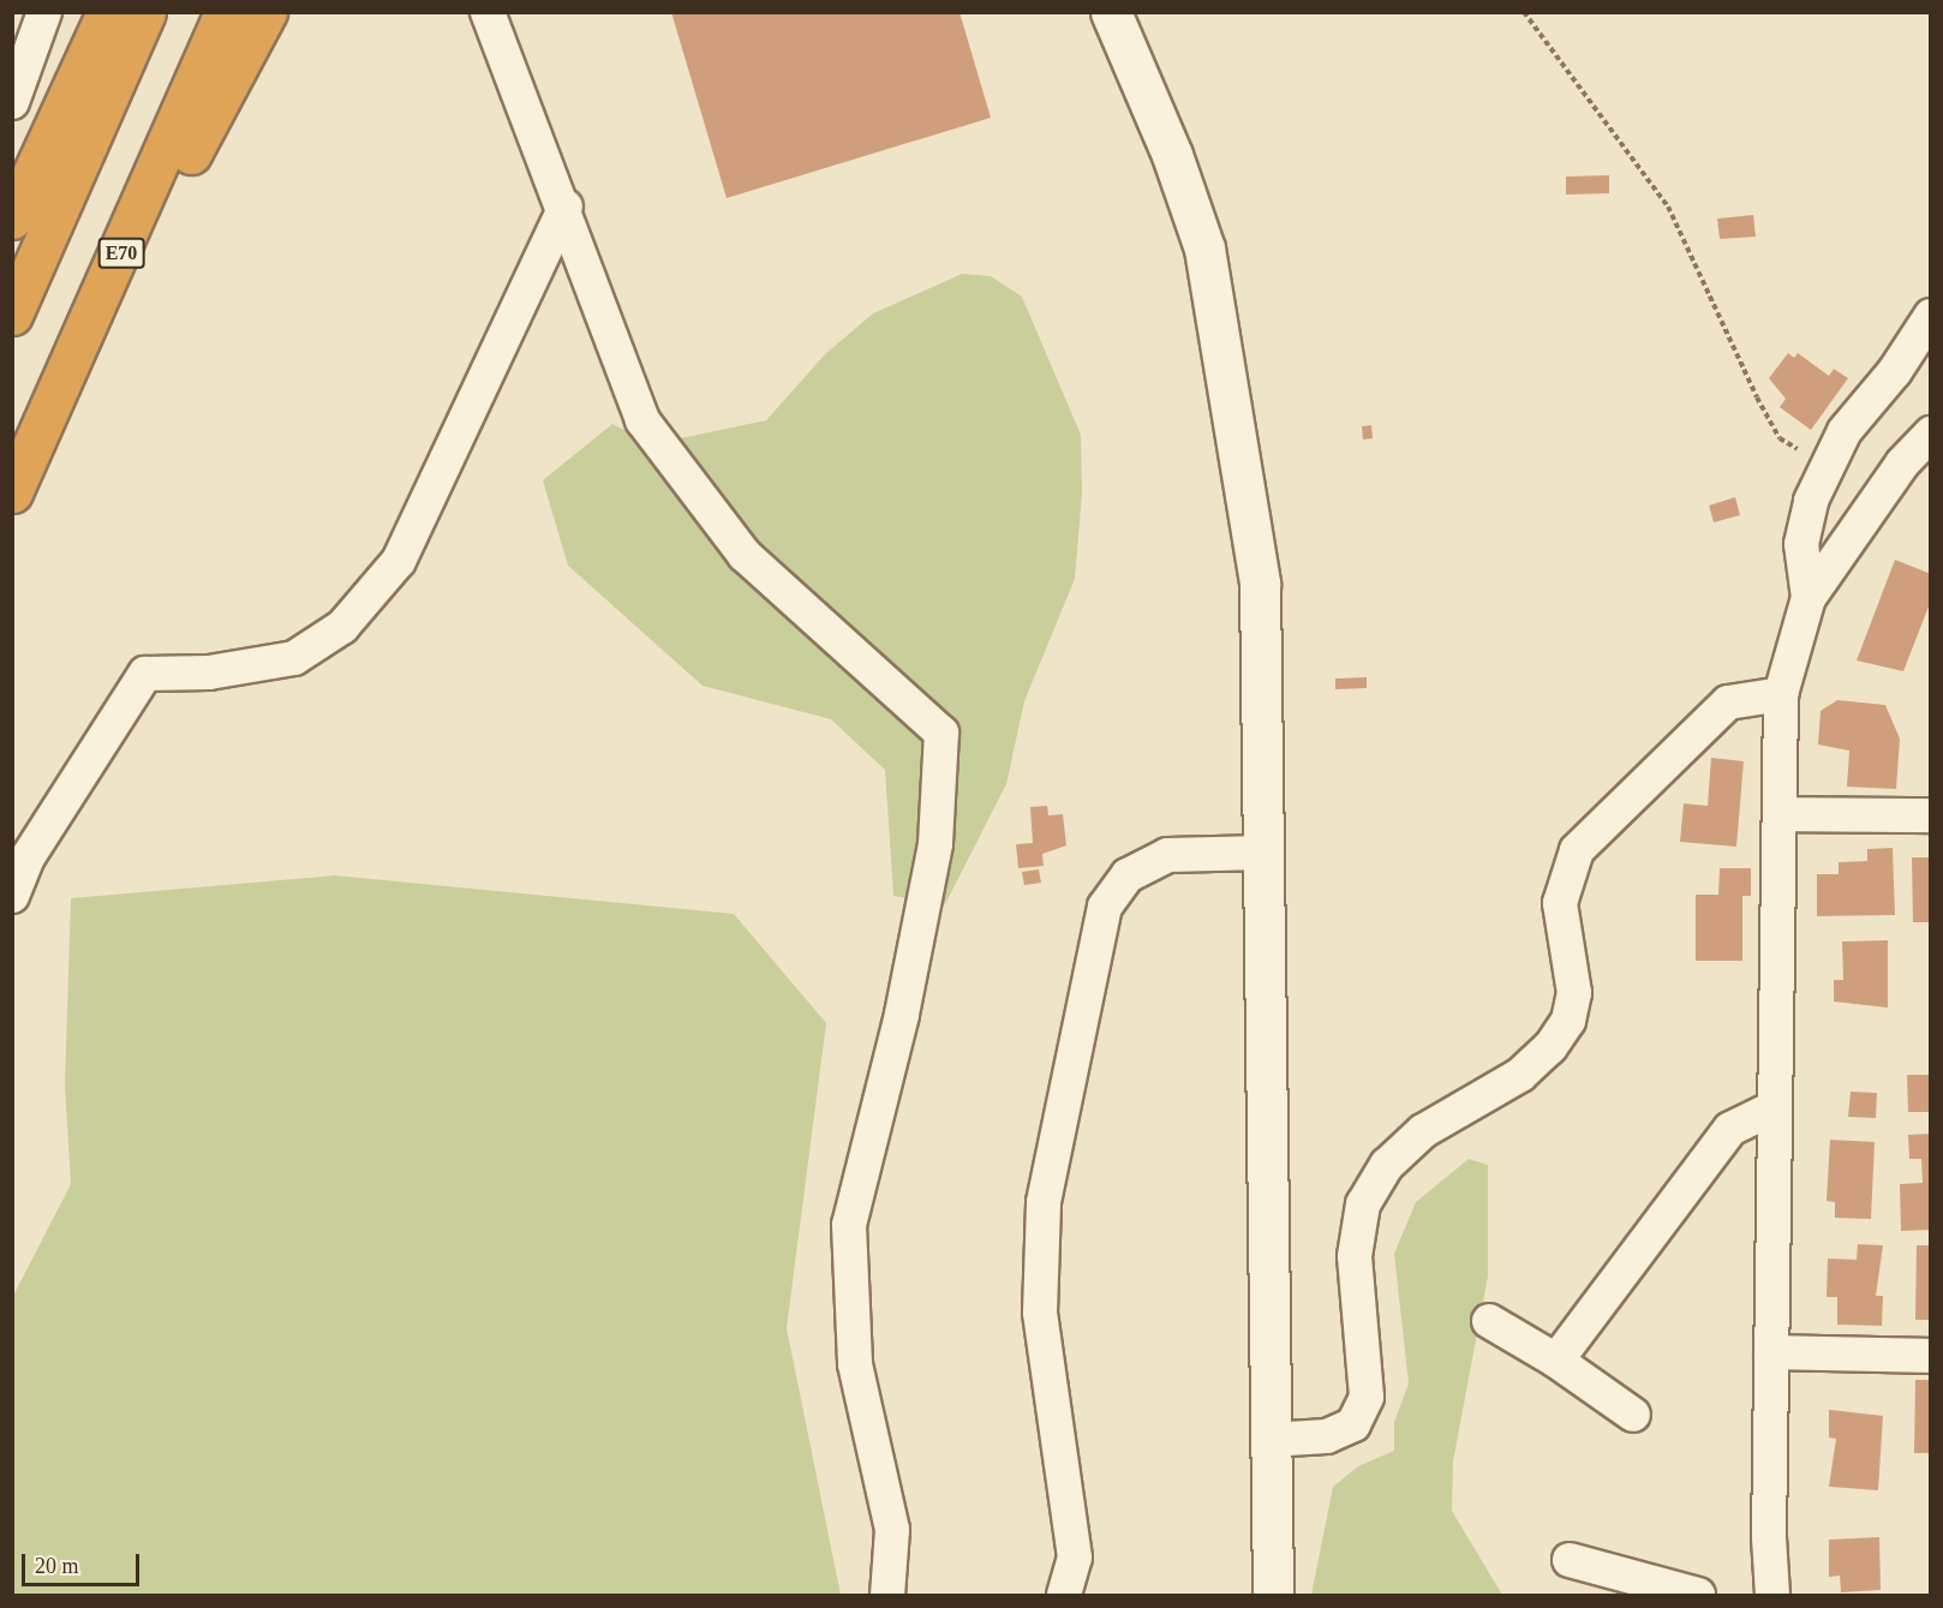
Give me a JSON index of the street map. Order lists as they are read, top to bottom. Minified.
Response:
{"streets":{"highway":["E70"]},"scale_bar":"20 m"}
